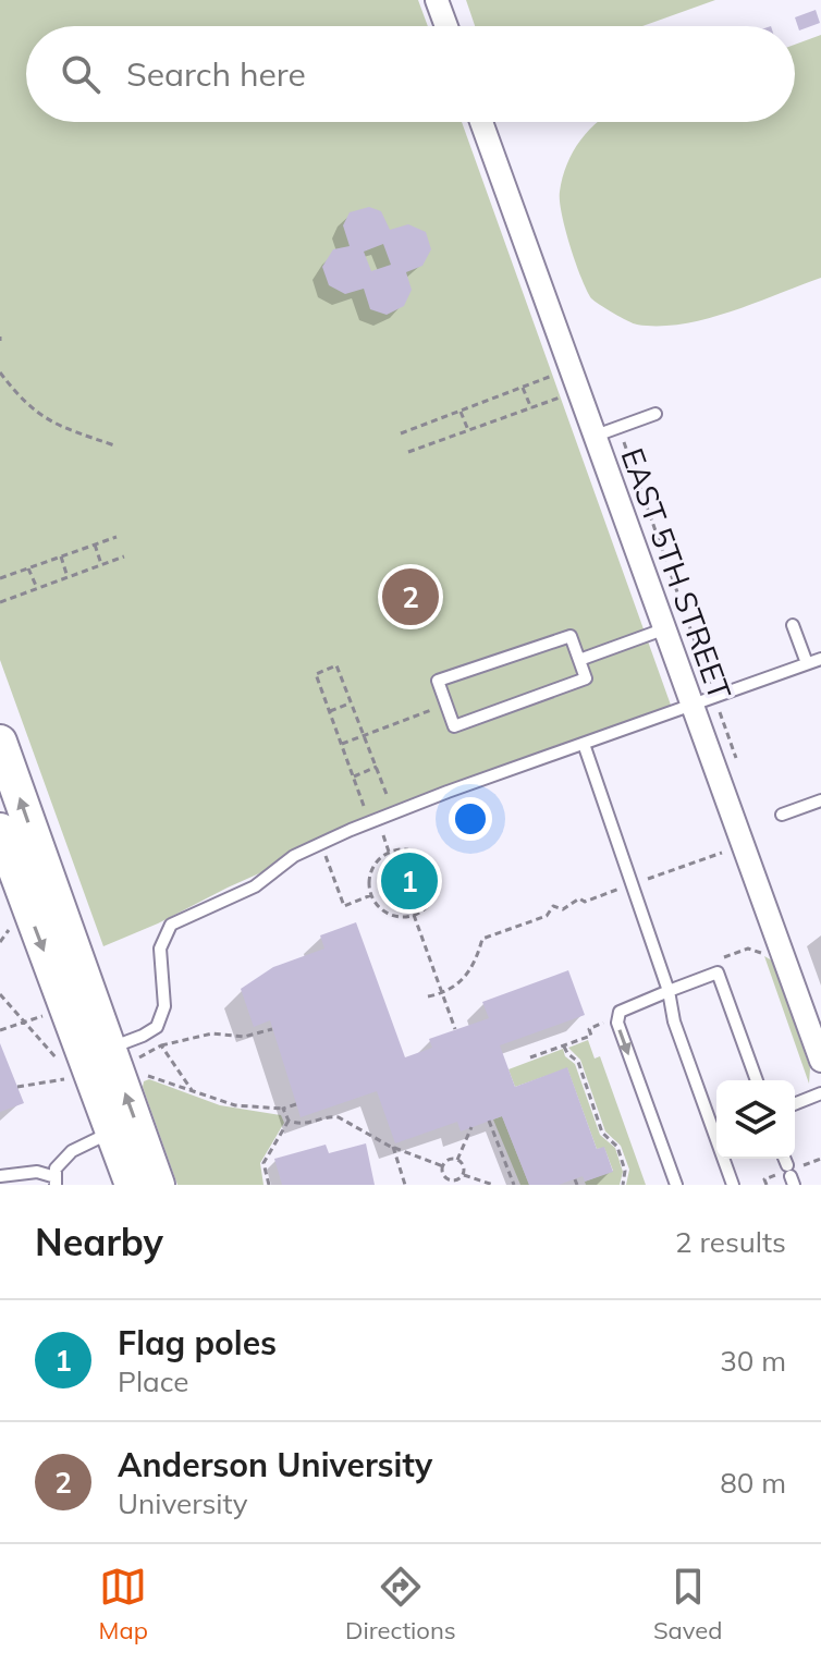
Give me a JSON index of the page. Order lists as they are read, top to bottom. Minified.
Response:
{"streets":{"street":["EAST 5TH STREET"]},"page":{"search":"Search here","pins":["2","1"],"heading":["Nearby","2 results"],"list":[{"mark":"1","name":"Flag poles","note":"Place","value":"30 m"},{"mark":"2","name":"Anderson University","note":"University","value":"80 m"}],"nav":["Map","Directions","Saved"]}}
